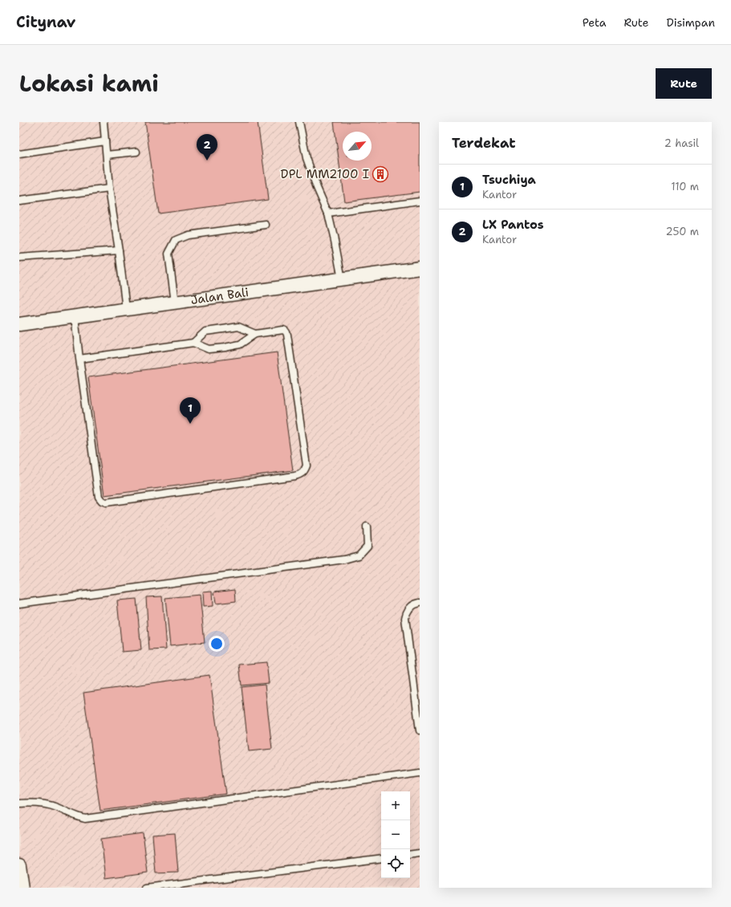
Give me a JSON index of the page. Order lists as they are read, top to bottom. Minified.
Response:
{"streets":{"street":["Jalan Bali"]},"places":{"building":["DPL MM2100 I"]},"north":"top right","page":{"header":"Citynav","nav":["Peta","Rute","Disimpan"],"title":"Lokasi kami","buttons":"Rute","heading":["Terdekat","2 hasil"],"pins":["2","1"],"list":[{"mark":"1","name":"Tsuchiya","note":"Kantor","value":"110 m"},{"mark":"2","name":"LX Pantos","note":"Kantor","value":"250 m"}],"map_buttons":["+","−"]}}
